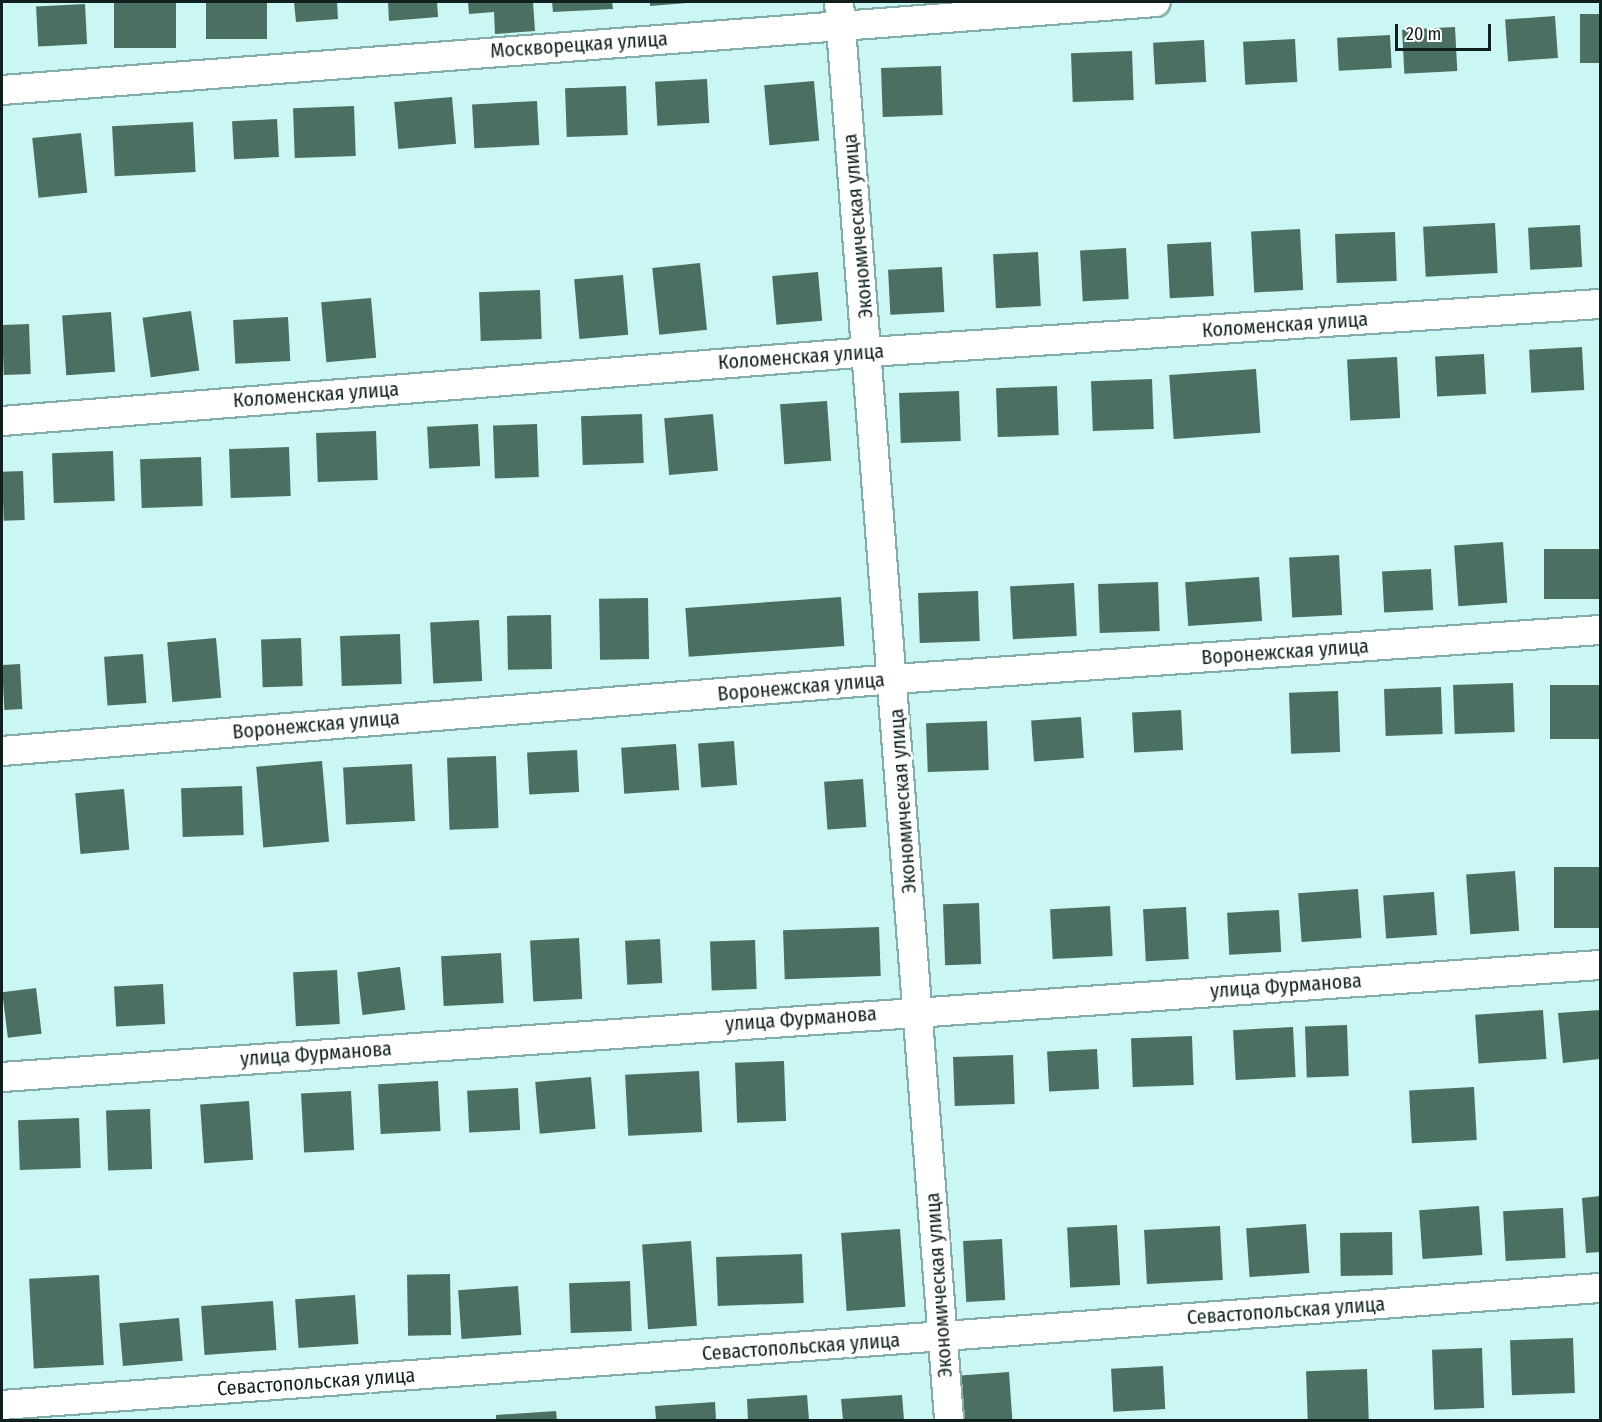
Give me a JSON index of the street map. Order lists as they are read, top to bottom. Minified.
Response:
{"streets":{"street":["Москворецкая улица","Экономическая улица","Коломенская улица","Воронежская улица","улица Фурманова","Севастопольская улица"]},"crossings":[["Москворецкая улица","Экономическая улица"],["Экономическая улица","Коломенская улица"],["Экономическая улица","Воронежская улица"],["Экономическая улица","улица Фурманова"],["Экономическая улица","Севастопольская улица"]],"scale_bar":"20 m"}
